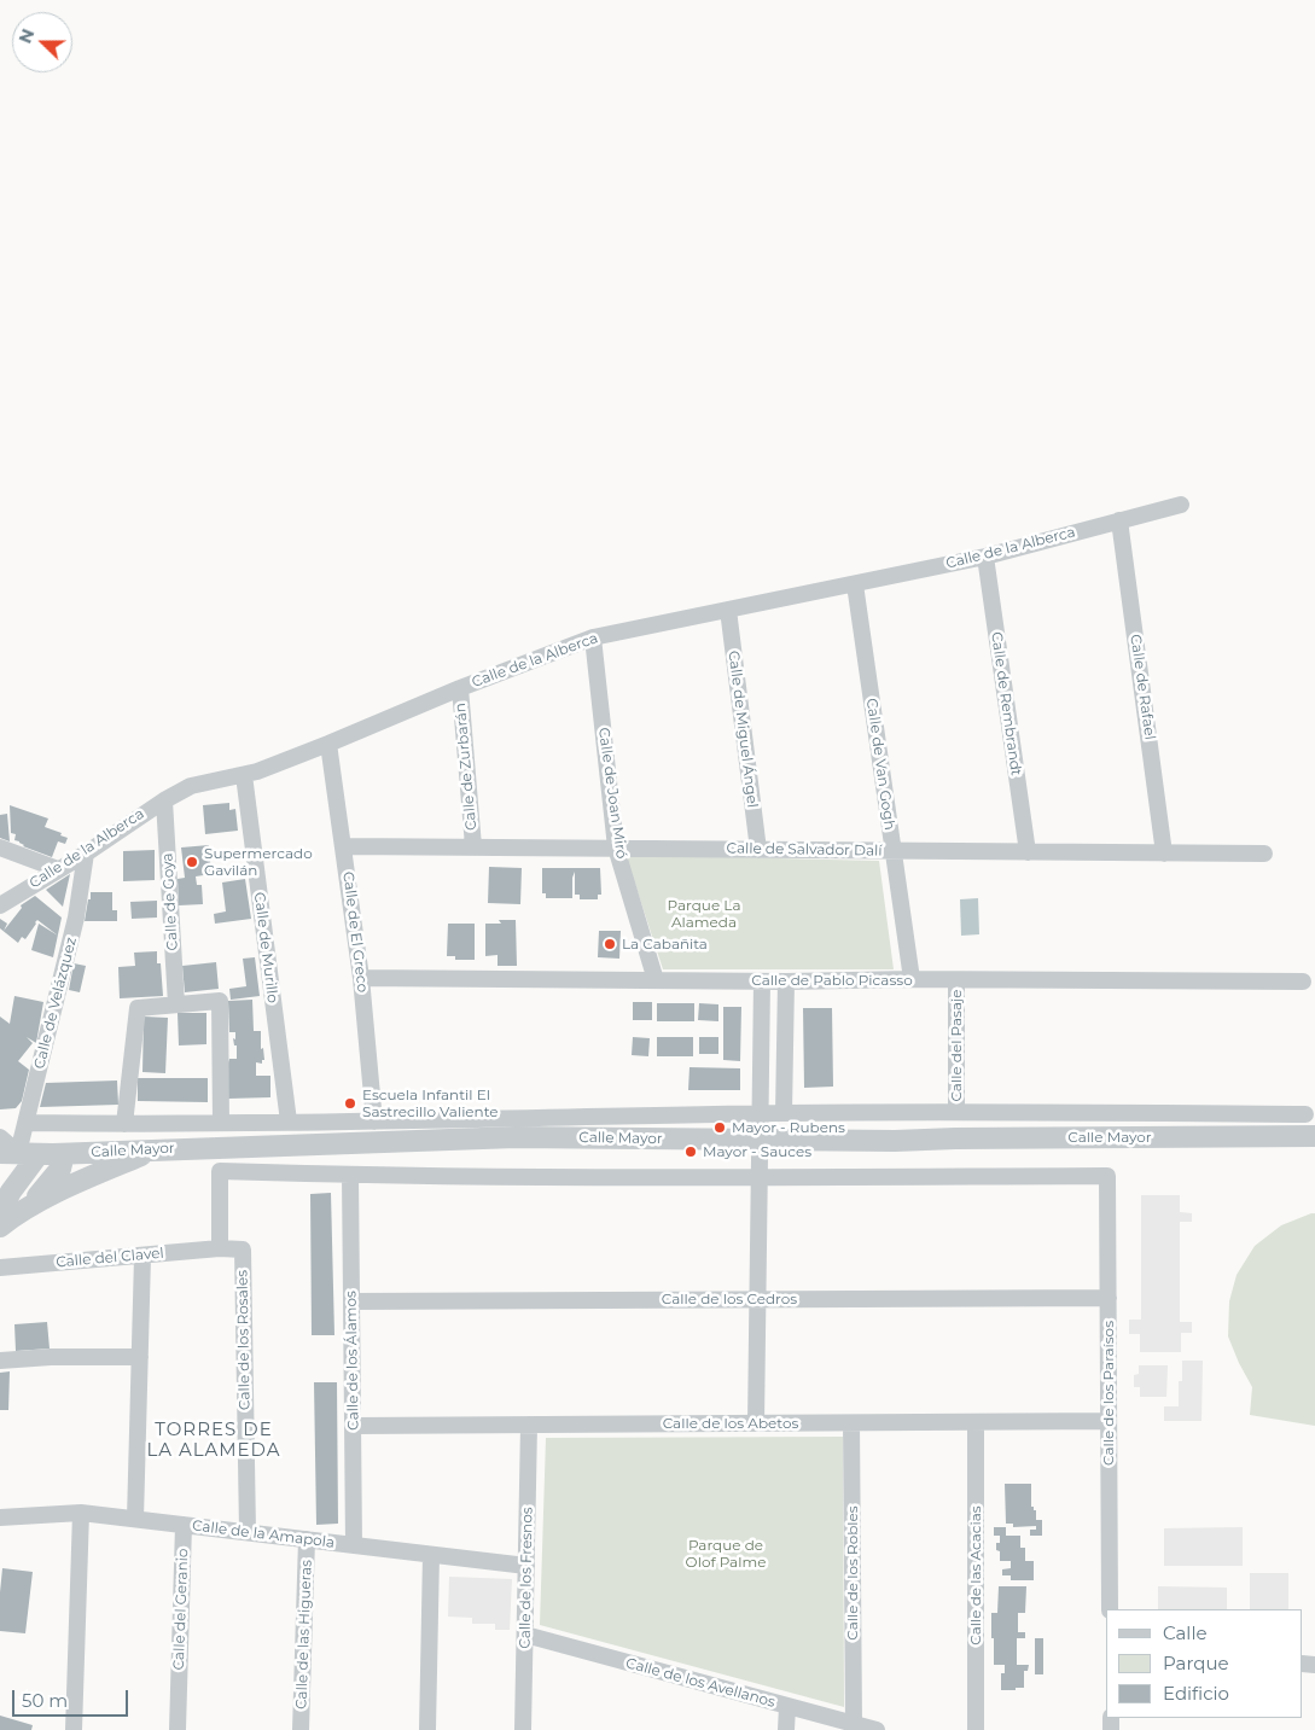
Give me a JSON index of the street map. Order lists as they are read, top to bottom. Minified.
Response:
{"streets":{"street":["Calle de la Alberca","Calle de Rafael","Calle de Rembrandt","Calle de Miguel Ángel","Calle de Van Gogh","Calle de Zurbarán","Calle de Joan Miró","Calle de Salvador Dalí","Calle de Goya","Calle de El Greco","Calle de Murillo","Calle de Pablo Picasso","Calle de Velázquez","Calle del Pasaje","Calle Mayor","Calle del Clavel","Calle de los Cedros","Calle de los Rosales","Calle de los Álamos","Calle de los Paraísos","Calle de los Abetos","Calle de la Amapola","Calle de los Robles","Calle de las Acacias","Calle de los Fresnos","Calle del Geranio","Calle de las Higueras","Calle de los Avellanos"]},"crossings":[["Calle de la Alberca","Calle de Rafael"],["Calle de la Alberca","Calle de Rembrandt"],["Calle de la Alberca","Calle de Miguel Ángel"],["Calle de la Alberca","Calle de Van Gogh"],["Calle de la Alberca","Calle de Zurbarán"],["Calle de la Alberca","Calle de Joan Miró"],["Calle de la Alberca","Calle de Goya"],["Calle de la Alberca","Calle de El Greco"],["Calle de la Alberca","Calle de Murillo"],["Calle de la Alberca","Calle de Velázquez"],["Calle de Rafael","Calle de Salvador Dalí"],["Calle de Rembrandt","Calle de Salvador Dalí"],["Calle de Miguel Ángel","Calle de Salvador Dalí"],["Calle de Van Gogh","Calle de Salvador Dalí"],["Calle de Van Gogh","Calle de Pablo Picasso"],["Calle de Zurbarán","Calle de Salvador Dalí"],["Calle de Joan Miró","Calle de Salvador Dalí"],["Calle de Joan Miró","Calle de Pablo Picasso"],["Calle de Salvador Dalí","Calle de El Greco"],["Calle de El Greco","Calle de Pablo Picasso"],["Calle de El Greco","Calle Mayor"],["Calle de Murillo","Calle Mayor"],["Calle de Pablo Picasso","Calle del Pasaje"],["Calle de Velázquez","Calle Mayor"],["Calle del Pasaje","Calle Mayor"],["Calle del Clavel","Calle de los Rosales"],["Calle de los Cedros","Calle de los Álamos"],["Calle de los Cedros","Calle de los Paraísos"],["Calle de los Rosales","Calle de la Amapola"],["Calle de los Álamos","Calle de los Abetos"],["Calle de los Álamos","Calle de la Amapola"],["Calle de los Paraísos","Calle de los Abetos"],["Calle de los Abetos","Calle de los Robles"],["Calle de los Abetos","Calle de las Acacias"],["Calle de los Abetos","Calle de los Fresnos"],["Calle de la Amapola","Calle de los Fresnos"],["Calle de la Amapola","Calle del Geranio"],["Calle de la Amapola","Calle de las Higueras"],["Calle de los Robles","Calle de los Avellanos"],["Calle de los Fresnos","Calle de los Avellanos"]],"districts":["TORRES DE LA ALAMEDA"],"parks":["Parque La Alameda","Parque de Olof Palme"],"places":["Supermercado Gavilán","La Cabañita","Escuela Infantil El Sastrecillo Valiente","Mayor - Rubens","Mayor - Sauces"],"legend":["Calle","Parque","Edificio"],"scale_bar":"50 m","north":"left"}
